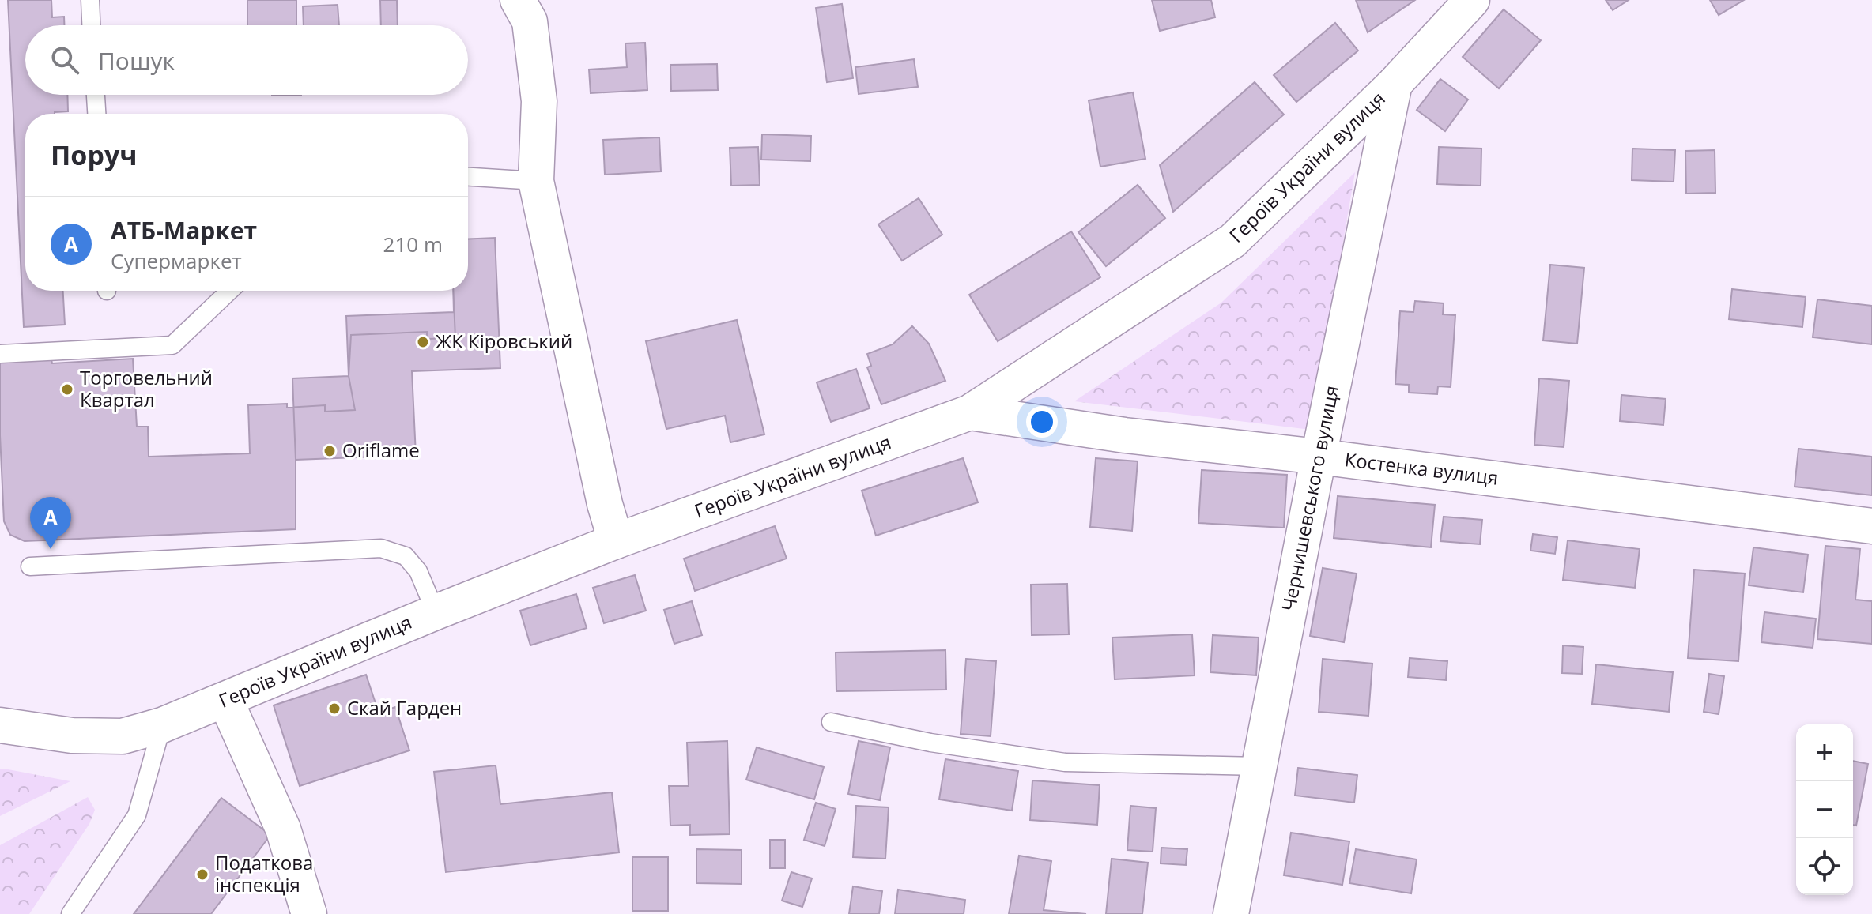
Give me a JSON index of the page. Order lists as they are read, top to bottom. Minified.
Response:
{"streets":{"street":["Героїв України вулиця","Костенка вулиця","Чернишевського вулиця"]},"crossings":[["Героїв України вулиця","Костенка вулиця"],["Героїв України вулиця","Чернишевського вулиця"],["Костенка вулиця","Чернишевського вулиця"]],"places":["ЖК Кіровський","Торговельний Квартал","Oriflame","Скай Гарден","Податкова інспекція"],"page":{"search":"Пошук","heading":"Поруч","list":[{"mark":"A","name":"АТБ-Маркет","note":"Супермаркет","value":"210 m"}],"pins":"A","map_buttons":["+","−"]}}
